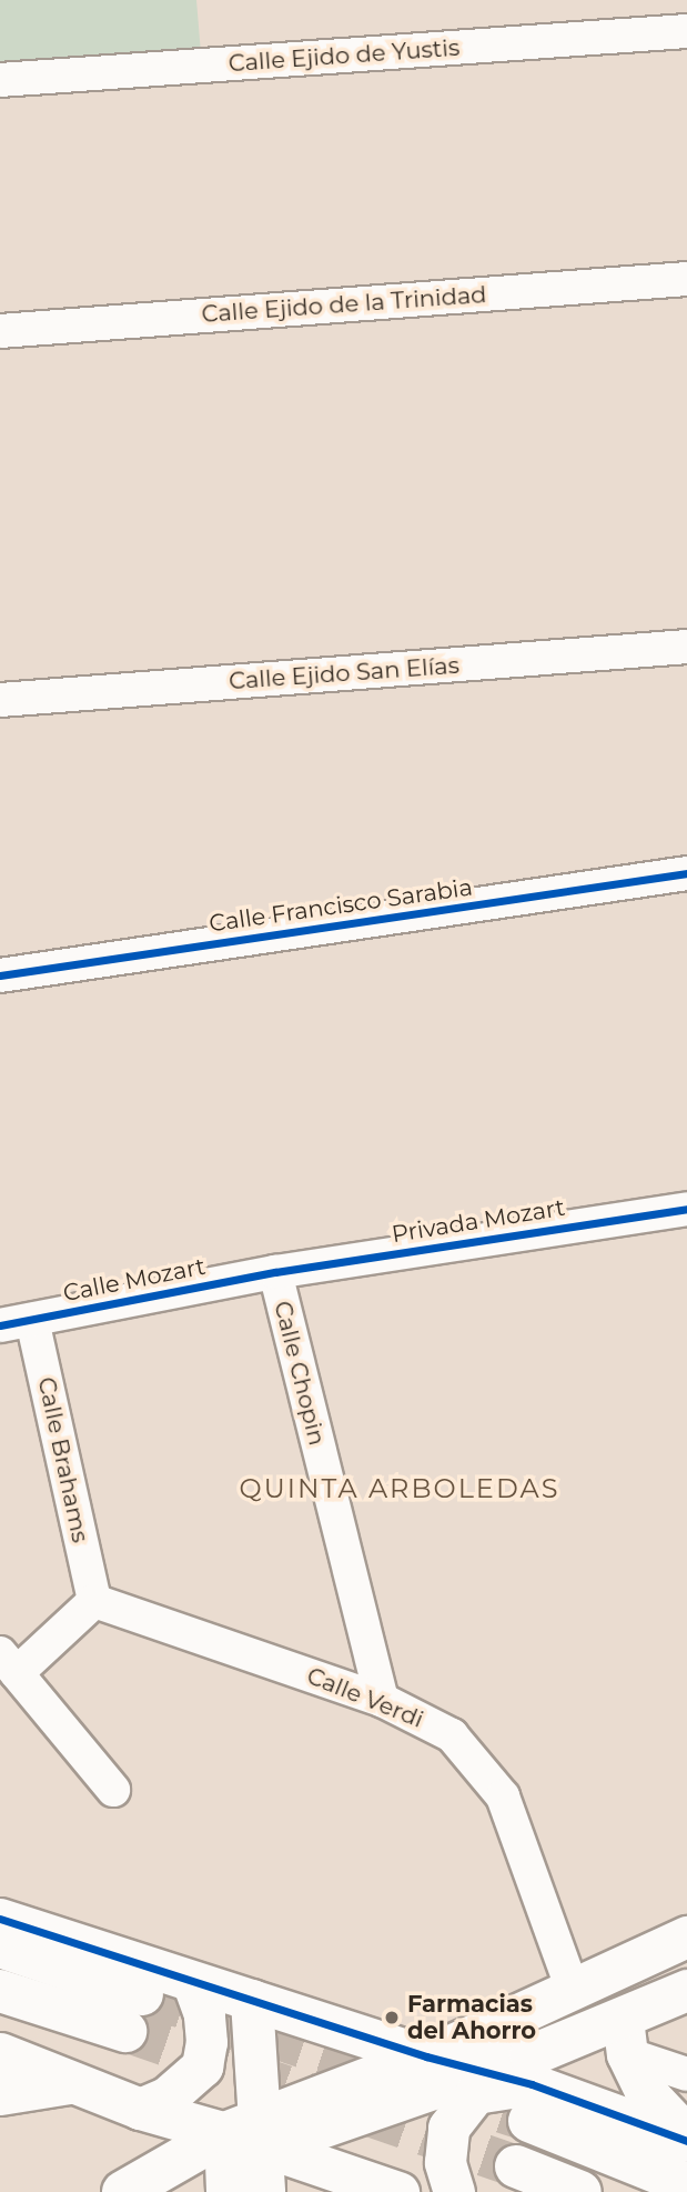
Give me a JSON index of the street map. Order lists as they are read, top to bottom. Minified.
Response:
{"streets":{"street":["Calle Ejido de Yustis","Calle Ejido de la Trinidad","Calle Ejido San Elías","Calle Francisco Sarabia","Privada Mozart","Calle Mozart","Calle Chopin","Calle Brahams","Calle Verdi"]},"crossings":[["Privada Mozart","Calle Mozart"],["Privada Mozart","Calle Chopin"],["Calle Mozart","Calle Chopin"],["Calle Mozart","Calle Brahams"],["Calle Chopin","Calle Verdi"],["Calle Brahams","Calle Verdi"]],"districts":["QUINTA ARBOLEDAS"],"places":["Farmacias del Ahorro"]}
